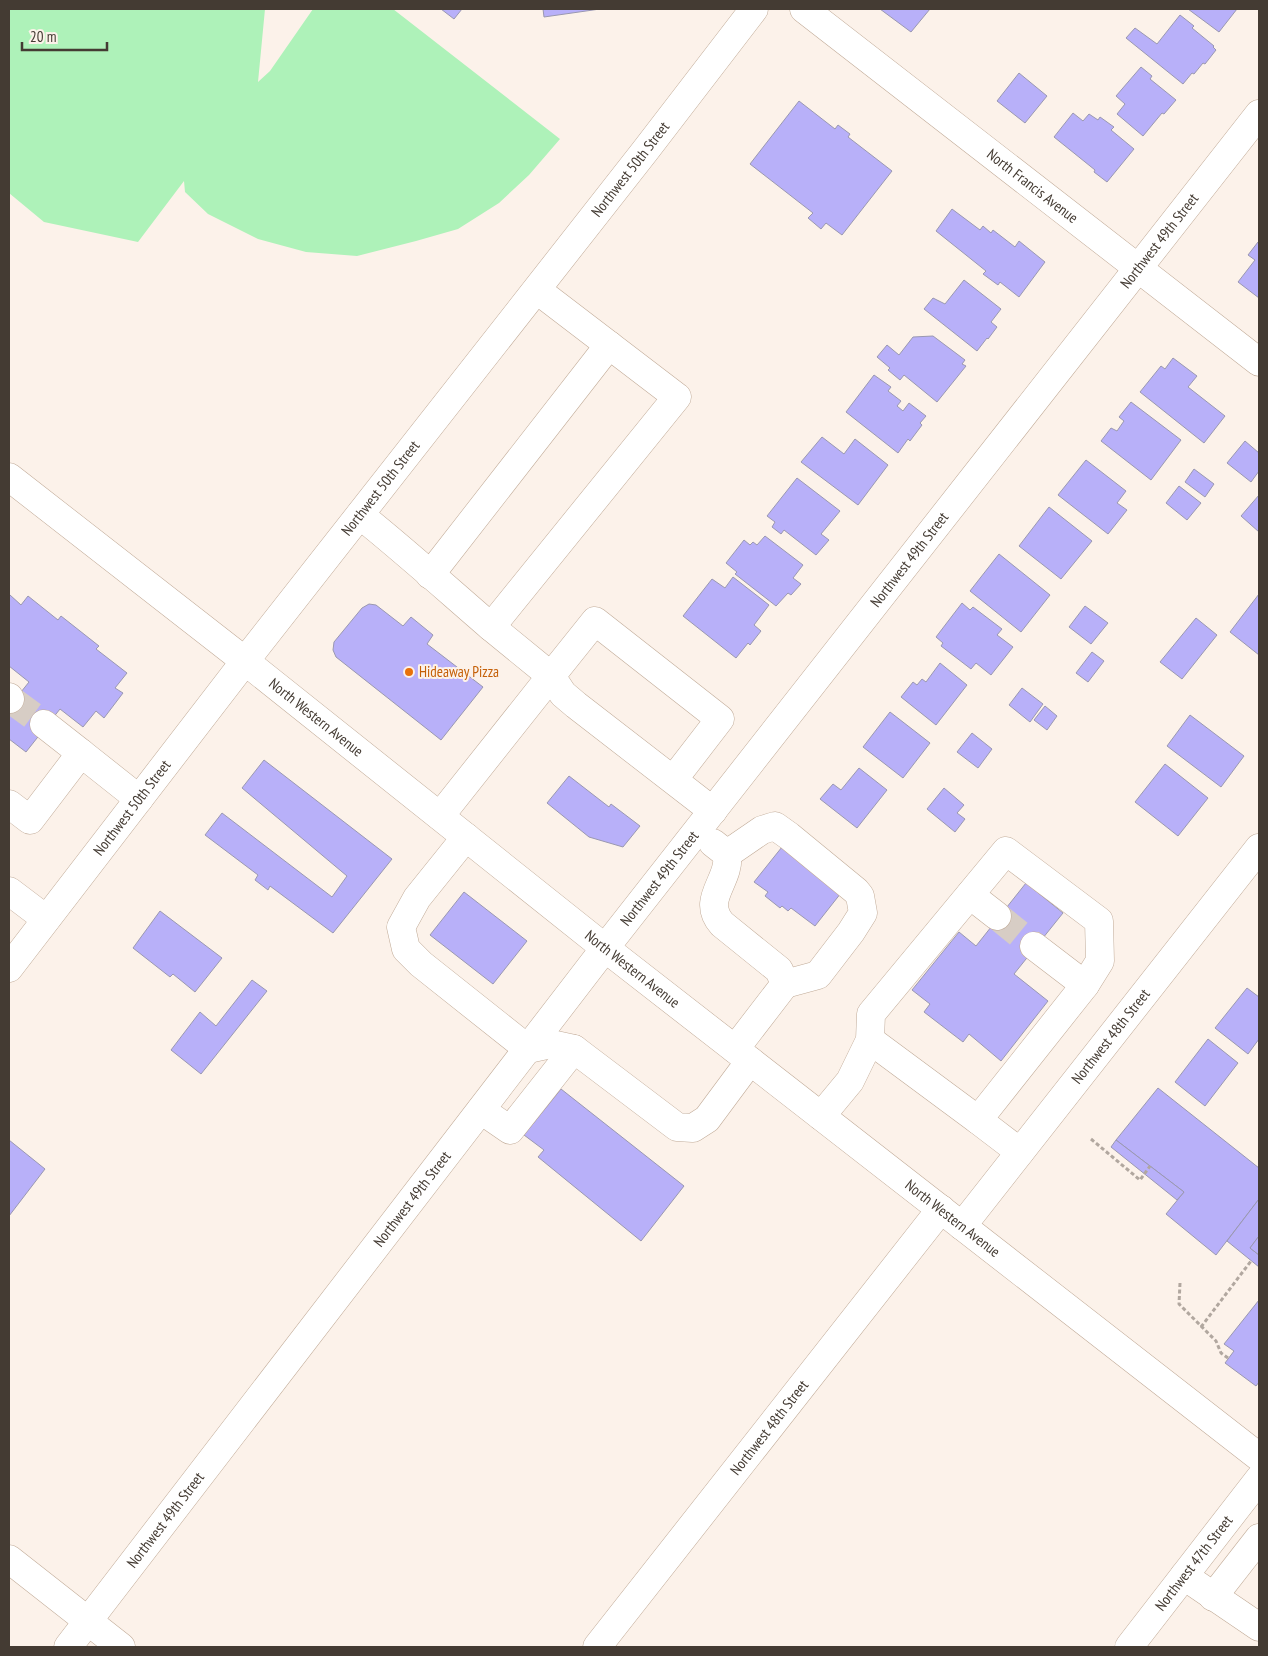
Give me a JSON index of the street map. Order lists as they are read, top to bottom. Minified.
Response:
{"streets":{"street":["Northwest 50th Street","North Francis Avenue","Northwest 49th Street","North Western Avenue","Northwest 48th Street","Northwest 47th Street"]},"crossings":[["Northwest 50th Street","North Western Avenue"],["North Francis Avenue","Northwest 49th Street"],["Northwest 49th Street","North Western Avenue"],["North Western Avenue","Northwest 48th Street"]],"places":["Hideaway Pizza"],"scale_bar":"20 m"}
